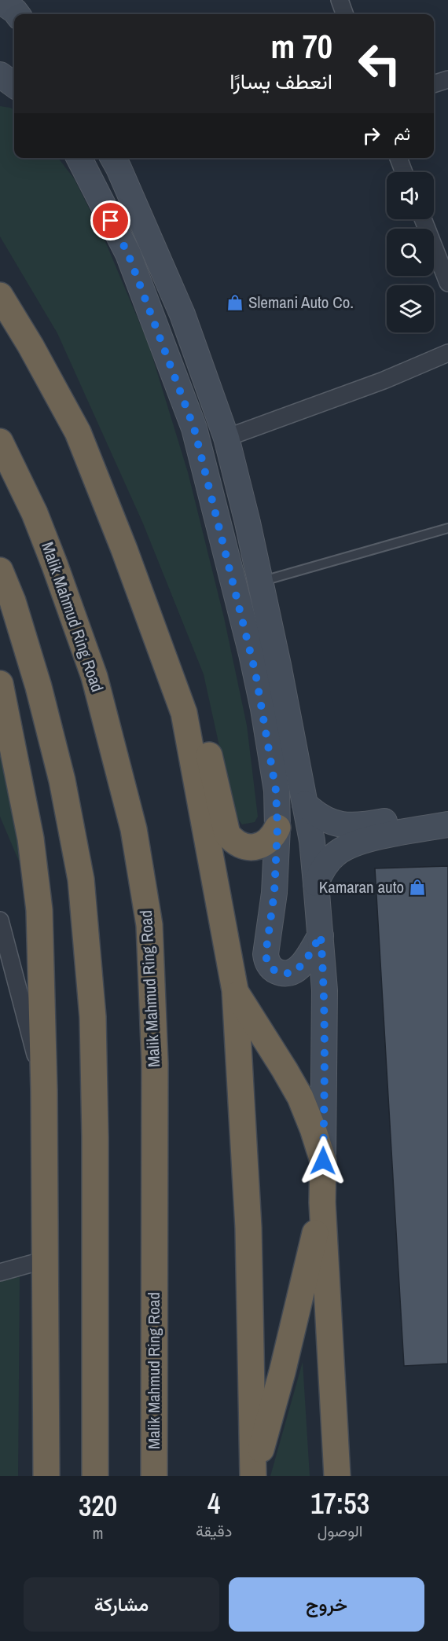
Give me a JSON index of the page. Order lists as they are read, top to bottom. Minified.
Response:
{"streets":{"highway":["Malik Mahmud Ring Road"]},"places":{"shop":["Slemani Auto Co.","Kamaran auto"]},"page":{"turn":["70 m","انعطف يسارًا"],"then":"ثم","eta":["17:53","الوصول","4","دقيقة","320","m"],"buttons":["خروج","مشاركة"]}}
